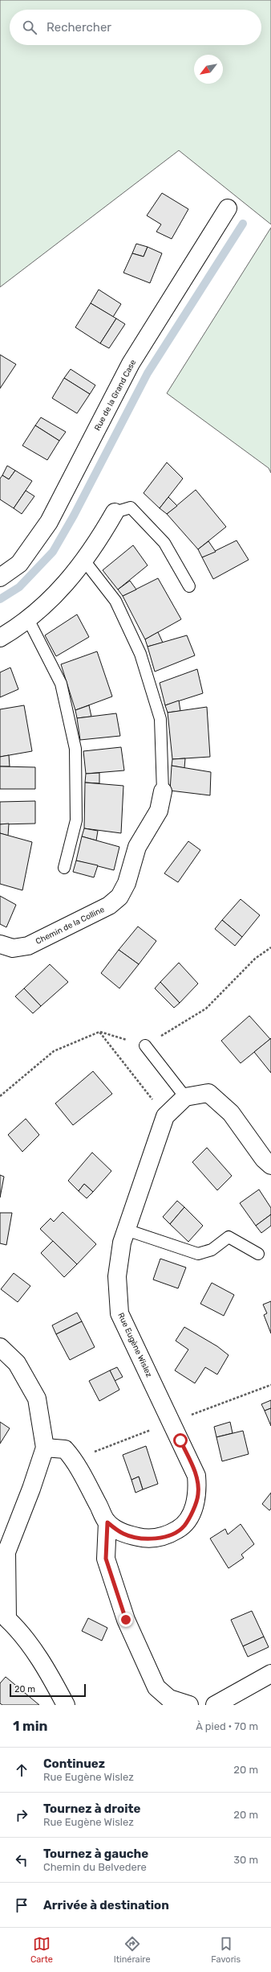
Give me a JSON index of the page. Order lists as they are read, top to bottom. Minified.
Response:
{"streets":{"street":["Rue de la Grand Case","Chemin de la Colline","Rue Eugène Wislez"]},"scale_bar":"20 m","north":"bottom left","page":{"search":"Rechercher","scale":"20 m","heading":["1 min","À pied · 70 m"],"list":[["Continuez","Rue Eugène Wislez","20 m"],["Tournez à droite","Rue Eugène Wislez","20 m"],["Tournez à gauche","Chemin du Belvedere","30 m"],"Arrivée à destination"],"nav":["Carte","Itinéraire","Favoris"]}}
